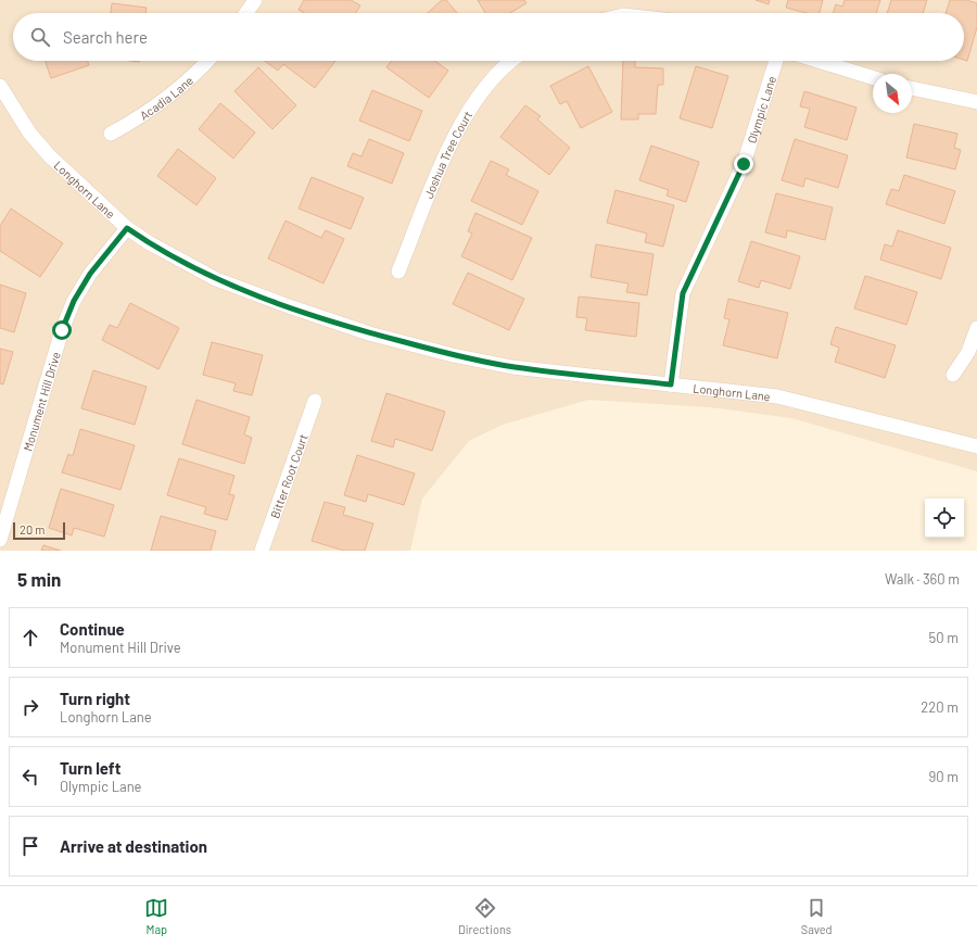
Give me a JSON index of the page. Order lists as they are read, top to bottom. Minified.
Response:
{"streets":{"street":["Acadia Lane","Olympic Lane","Joshua Tree Court","Longhorn Lane","Monument Hill Drive","Bitter Root Court"]},"crossings":[["Olympic Lane","Longhorn Lane"],["Longhorn Lane","Monument Hill Drive"]],"scale_bar":"20 m","north":"bottom right","page":{"search":"Search here","scale":"20 m","heading":["5 min","Walk · 360 m"],"list":[["Continue","Monument Hill Drive","50 m"],["Turn right","Longhorn Lane","220 m"],["Turn left","Olympic Lane","90 m"],"Arrive at destination"],"nav":["Map","Directions","Saved"]}}
